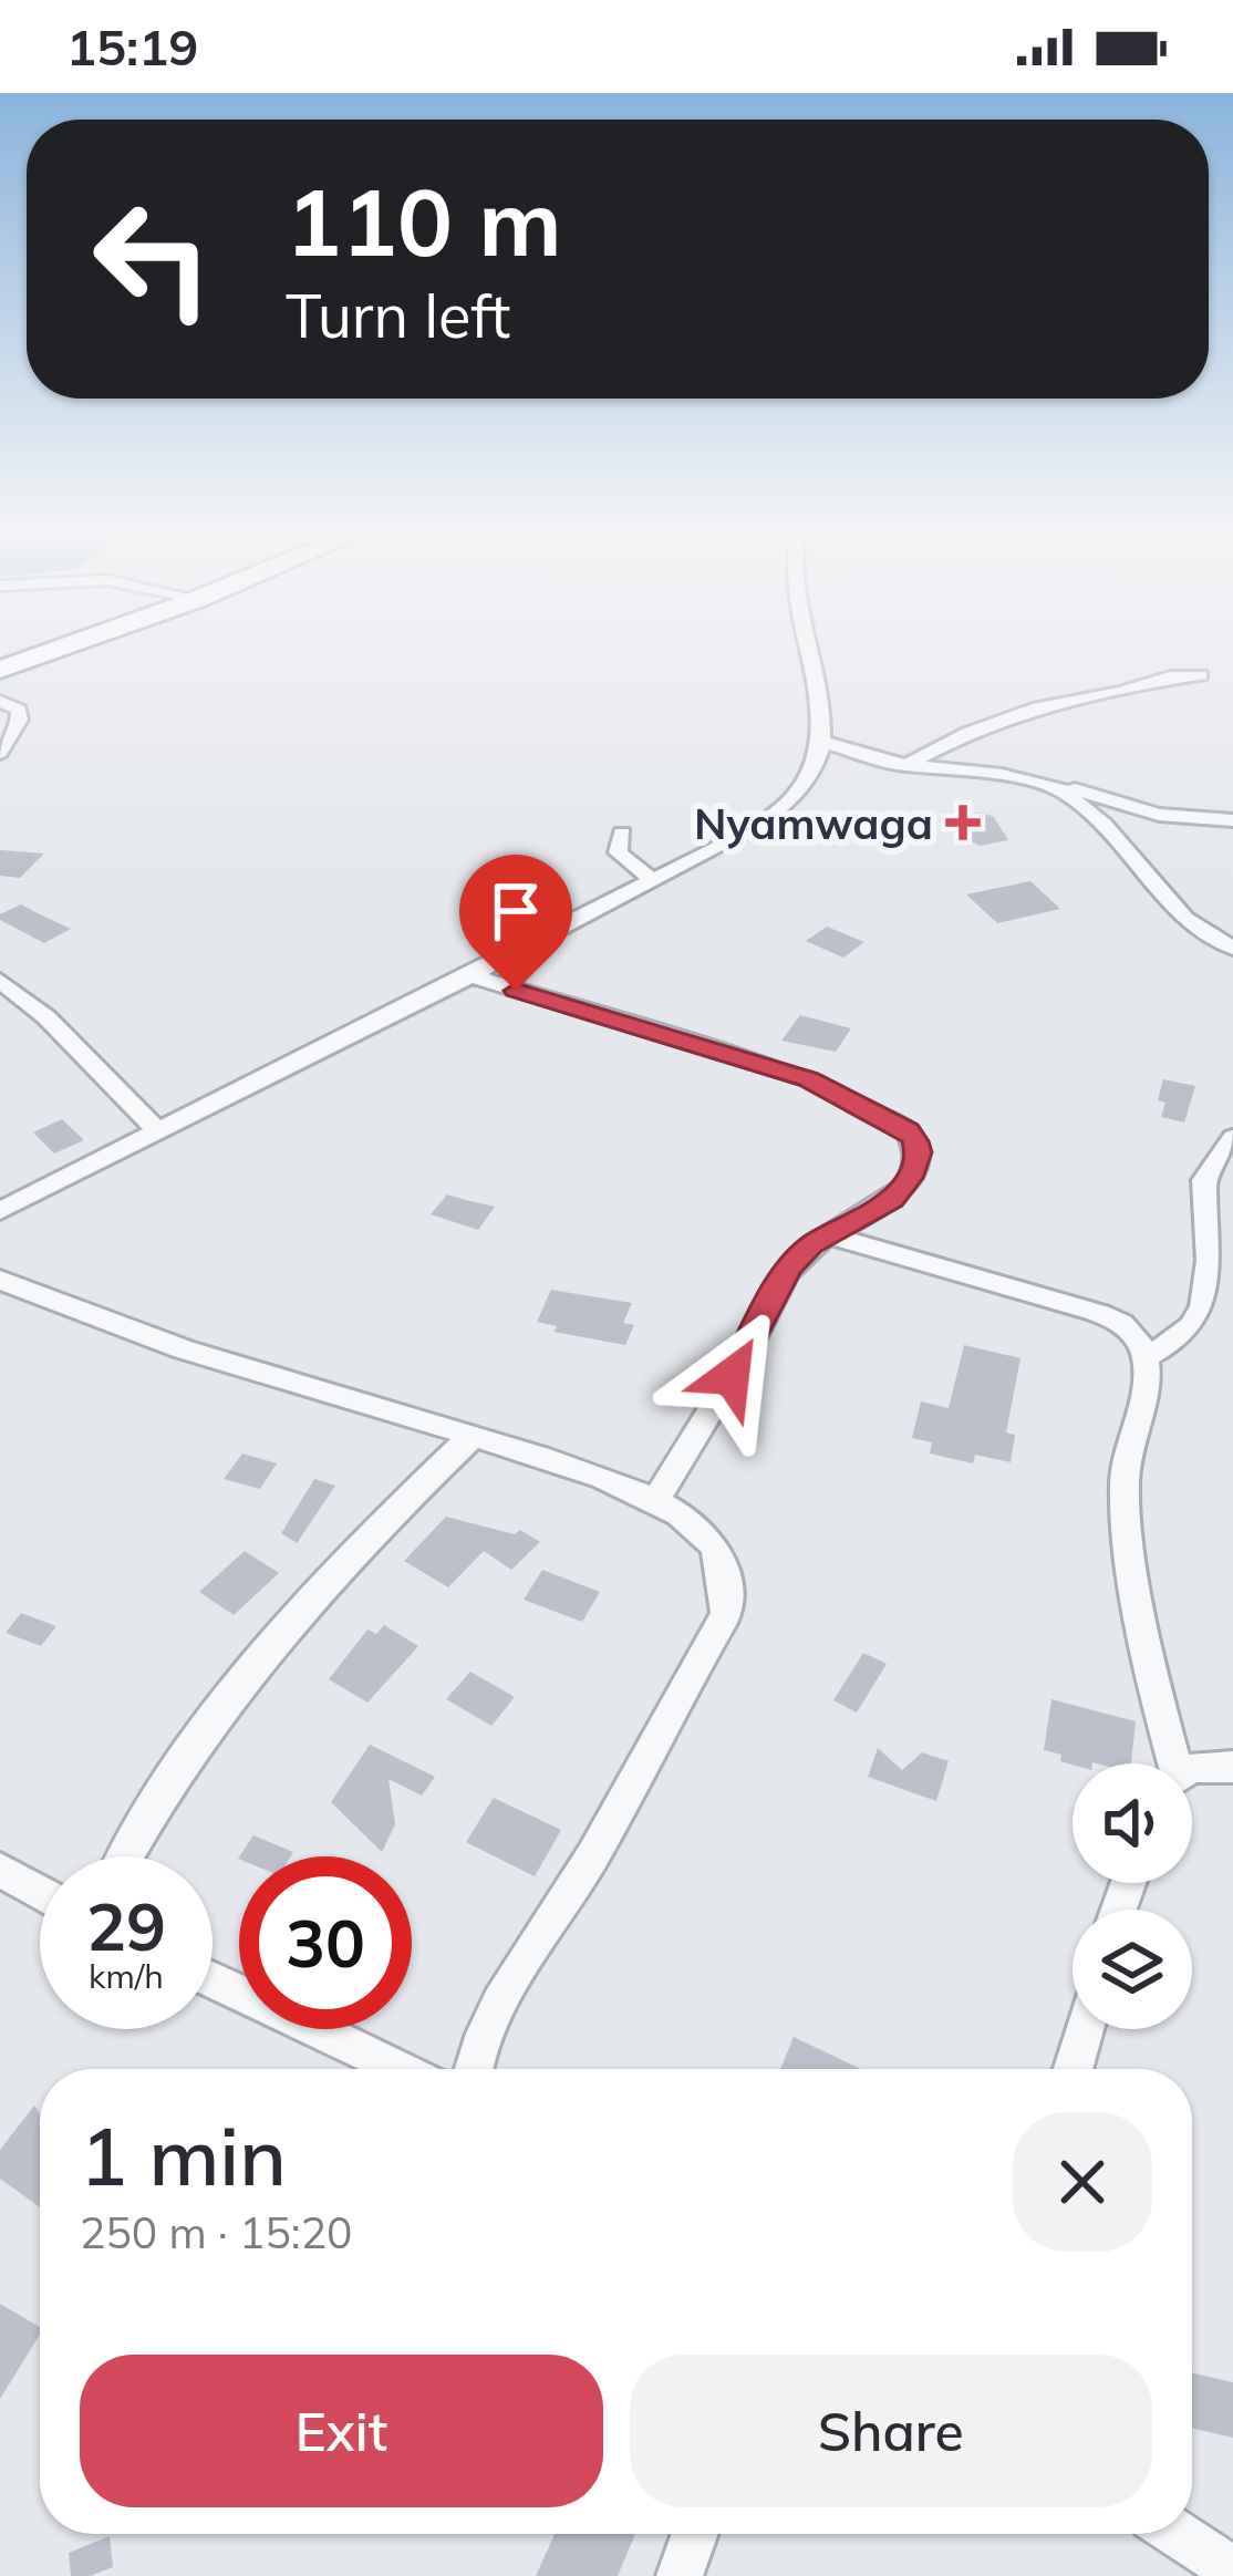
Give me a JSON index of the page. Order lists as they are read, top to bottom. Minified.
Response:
{"places":{"health":["Nyamwaga"]},"page":{"status":"15:19","turn":["110 m","Turn left"],"speed":"29 km/h","limit":"30","heading":["1 min","250 m · 15:20"],"buttons":["Exit","Share"]}}
